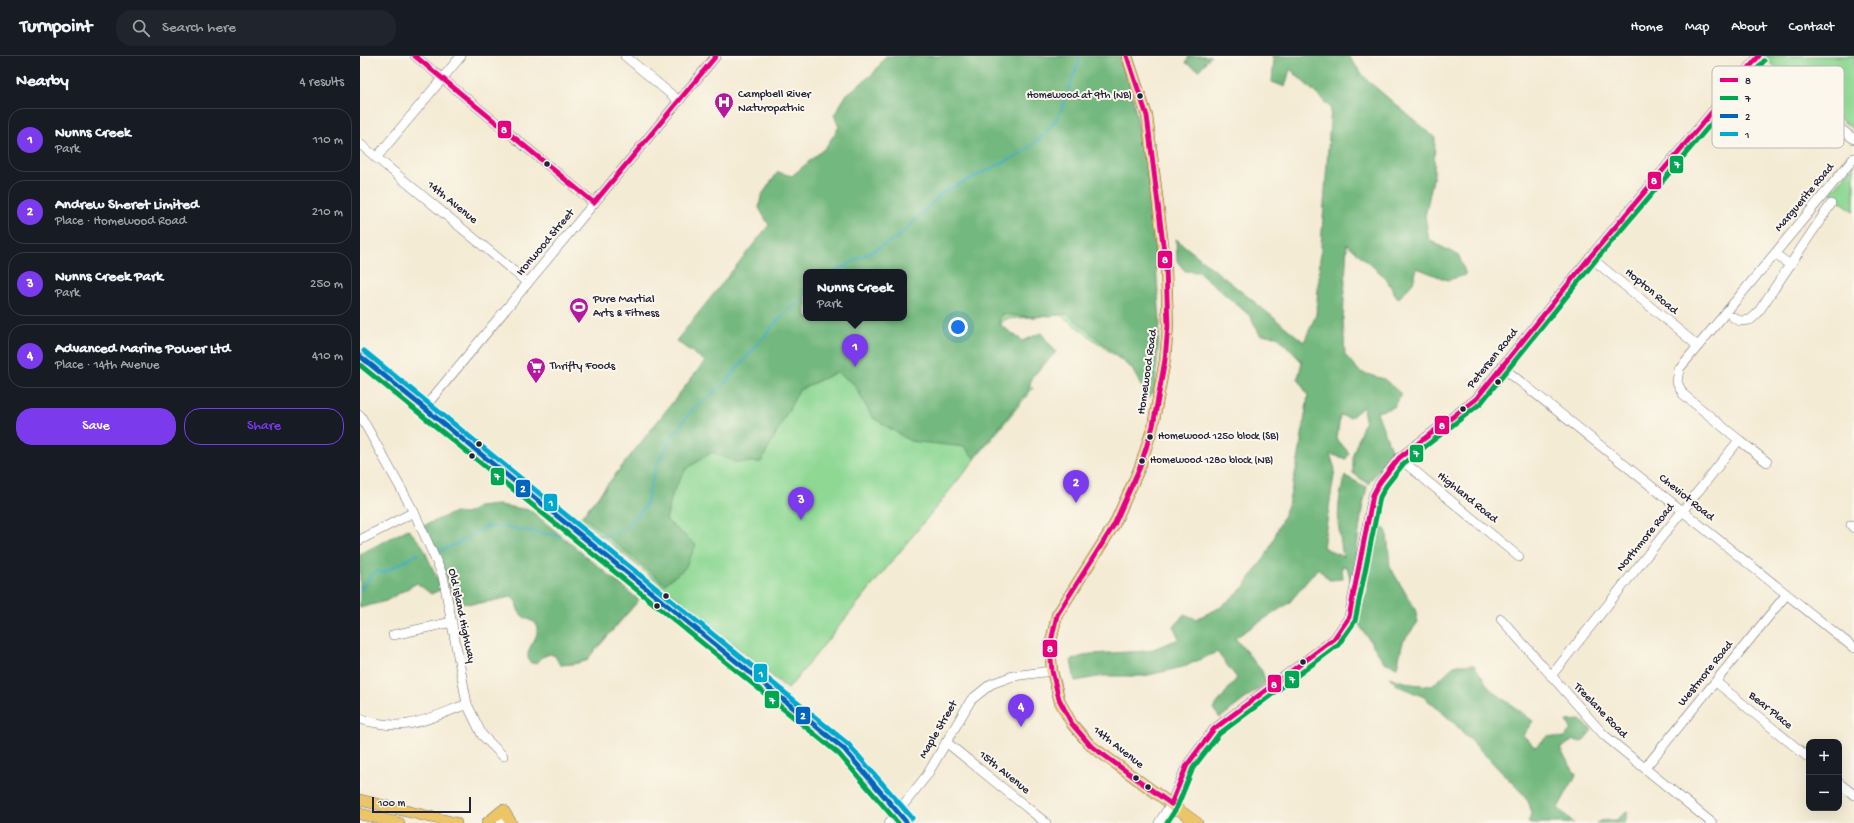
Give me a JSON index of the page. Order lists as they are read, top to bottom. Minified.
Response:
{"streets":{"main road":["14th Avenue","Homewood Road"],"street":["Marguerite Road","Ironwood Street","Hopton Road","Petersen Road","Highland Road","Cheviot Road","Northmore Road","Old Island Highway","Westmore Road","Treelane Road","Bear Place","Maple Street","15th Avenue"]},"crossings":[["Marguerite Road","Hopton Road"],["14th Avenue","Ironwood Street"],["14th Avenue","Petersen Road"],["14th Avenue","Homewood Road"],["14th Avenue","Maple Street"],["Hopton Road","Petersen Road"],["Petersen Road","Highland Road"],["Petersen Road","Cheviot Road"],["Homewood Road","Maple Street"],["Cheviot Road","Northmore Road"],["Cheviot Road","Westmore Road"],["Northmore Road","Treelane Road"],["Westmore Road","Treelane Road"],["Westmore Road","Bear Place"],["Maple Street","15th Avenue"]],"places":{"other":["Homewood at 9th (NB)","Homewood 1250 block (SB)","Homewood 1280 block (NB)"],"hospital":["Campbell River Naturopathic"],"sports":["Pure Martial Arts & Fitness"],"supermarket":["Thrifty Foods"]},"lines":["transit line 8","transit line 7","transit line 1","transit line 2"],"legend":["8","7","2","1"],"scale_bar":"100 m","page":{"header":"Turnpoint","search":"Search here","nav":["Home","Map","About","Contact"],"heading":["Nearby","4 results"],"list":[{"mark":"1","name":"Nunns Creek","note":"Park","value":"110 m"},{"mark":"2","name":"Andrew Sheret Limited","note":"Place · Homewood Road","value":"210 m"},{"mark":"3","name":"Nunns Creek Park","note":"Park","value":"250 m"},{"mark":"4","name":"Advanced Marine Power Ltd","note":"Place · 14th Avenue","value":"410 m"}],"popup":["Nunns Creek","Park"],"pins":["1","2","3","4"],"buttons":["Save","Share"],"map_buttons":["+","−"],"scale":"100 m"}}
